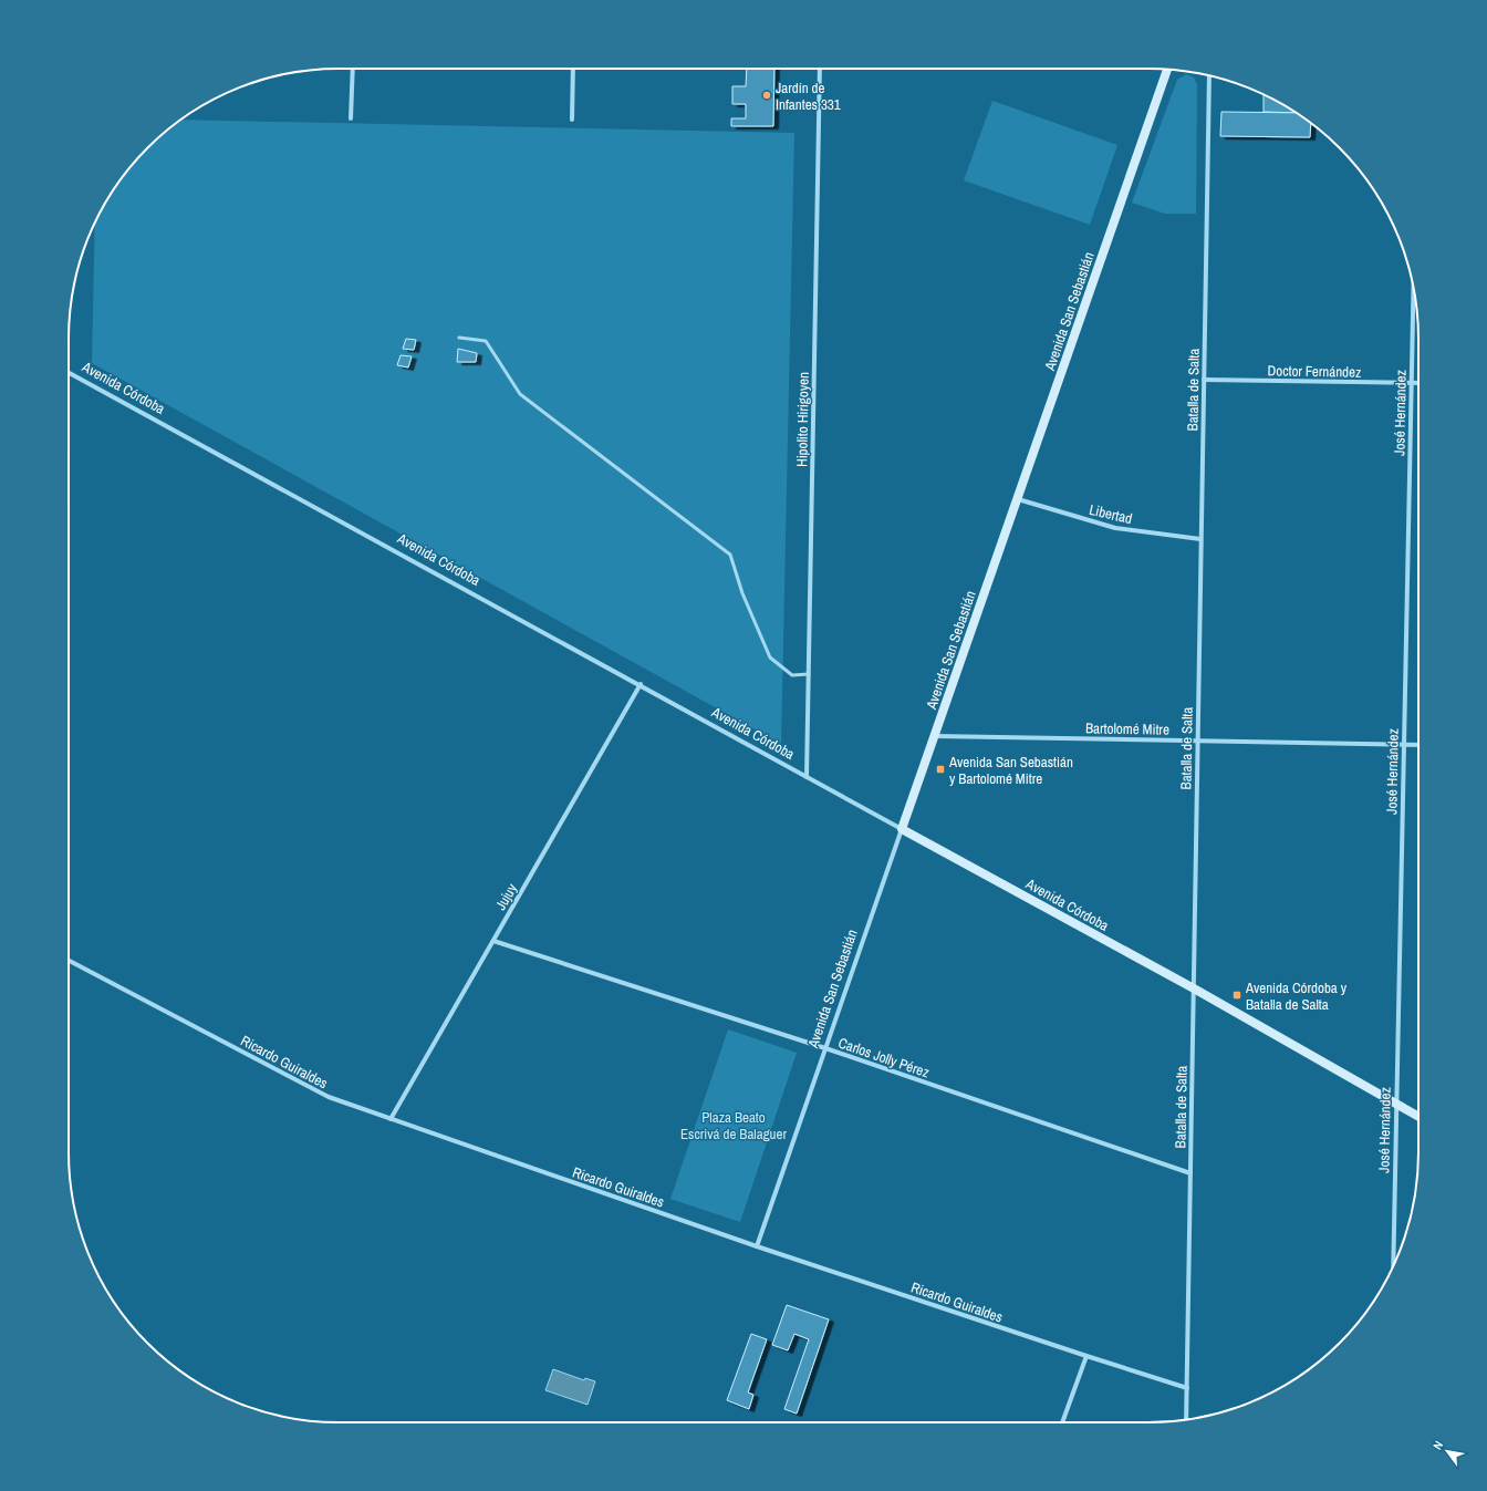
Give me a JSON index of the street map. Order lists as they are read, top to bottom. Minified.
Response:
{"streets":{"street":["Avenida San Sebastián","Doctor Fernández","Avenida Córdoba","Batalla de Salta","José Hernández","Hipolito Hirigoyen","Libertad","Bartolomé Mitre","Jujuy","Carlos Jolly Pérez","Ricardo Guiraldes"]},"crossings":[["Avenida San Sebastián","Avenida Córdoba"],["Avenida San Sebastián","Libertad"],["Avenida San Sebastián","Bartolomé Mitre"],["Avenida San Sebastián","Carlos Jolly Pérez"],["Avenida San Sebastián","Ricardo Guiraldes"],["Doctor Fernández","Batalla de Salta"],["Doctor Fernández","José Hernández"],["Avenida Córdoba","Batalla de Salta"],["Avenida Córdoba","José Hernández"],["Avenida Córdoba","Hipolito Hirigoyen"],["Avenida Córdoba","Jujuy"],["Batalla de Salta","Libertad"],["Batalla de Salta","Bartolomé Mitre"],["Batalla de Salta","Carlos Jolly Pérez"],["Batalla de Salta","Ricardo Guiraldes"],["José Hernández","Bartolomé Mitre"],["Jujuy","Carlos Jolly Pérez"],["Jujuy","Ricardo Guiraldes"]],"parks":["Plaza Beato Escrivá de Balaguer"],"places":{"other":["Jardín de Infantes 331"],"transit":["Avenida San Sebastián y Bartolomé Mitre","Avenida Córdoba y Batalla de Salta"]},"north":"top left"}
